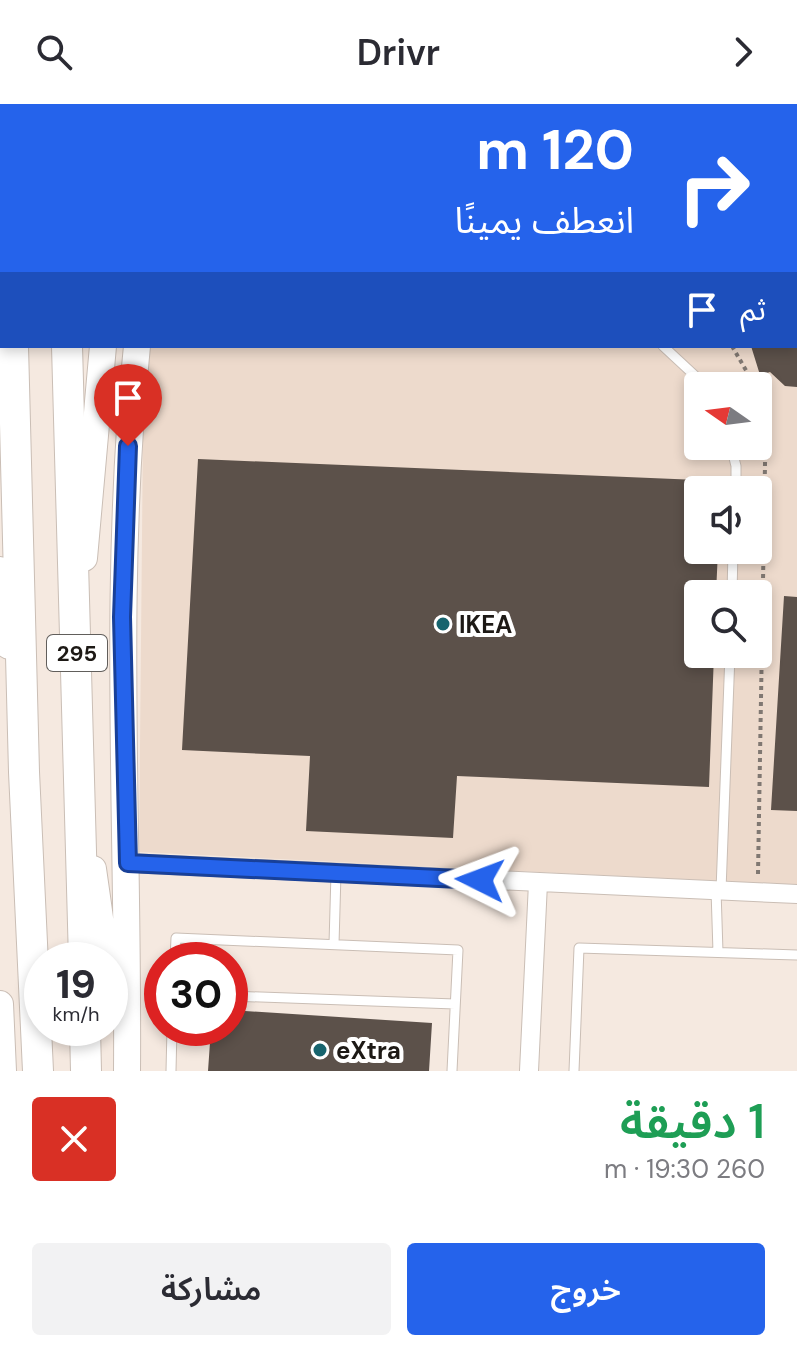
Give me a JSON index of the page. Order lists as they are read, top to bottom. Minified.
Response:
{"streets":{"main road":["295"]},"places":["IKEA","eXtra"],"north":"left","page":{"header":"Drivr","turn":["120 m","انعطف يمينًا"],"then":"ثم","speed":"19 km/h","limit":"30","heading":["1 دقيقة","260 m · 19:30"],"buttons":["خروج","مشاركة"]}}
